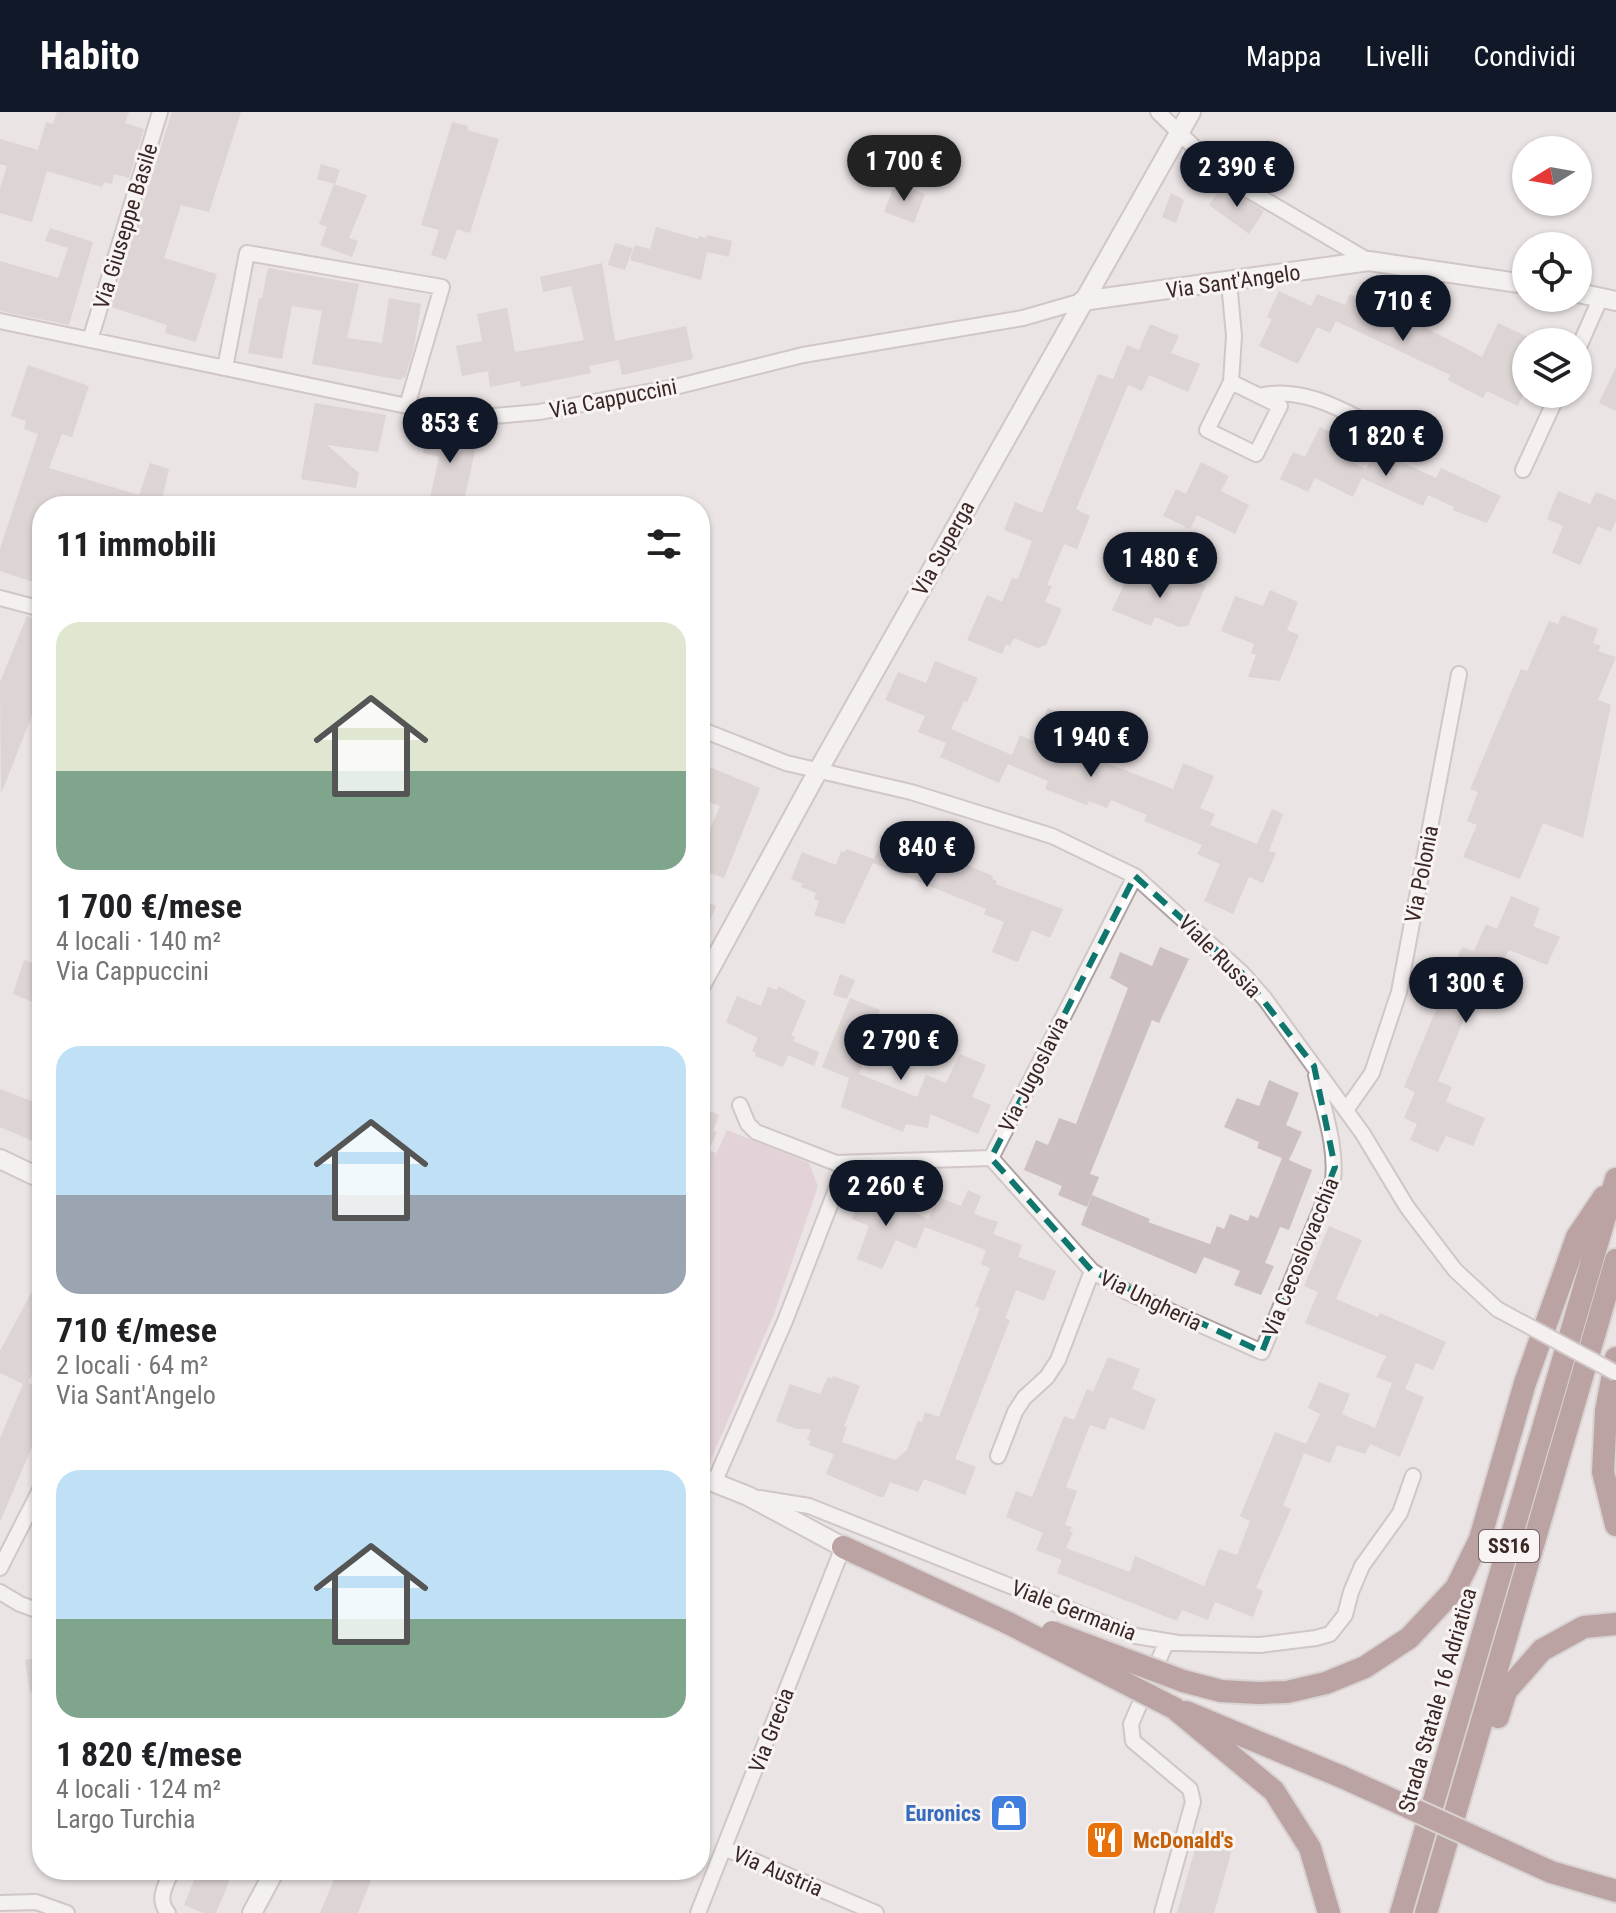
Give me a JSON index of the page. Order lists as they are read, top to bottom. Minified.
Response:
{"streets":{"highway":["SS16","Strada Statale 16 Adriatica"],"street":["Via Giuseppe Basile","Via Sant'Angelo","Via Cappuccini","Via Superga","Via Polonia","Viale Russia","Via Jugoslavia","Via Cecoslovacchia","Via Ungheria","Viale Germania","Via Grecia","Via Austria"]},"crossings":[["Via Giuseppe Basile","Via Cappuccini"],["Via Sant'Angelo","Via Cappuccini"],["Via Sant'Angelo","Via Superga"],["Via Cappuccini","Via Superga"],["Via Superga","Viale Russia"],["Via Polonia","Viale Russia"],["Viale Russia","Via Jugoslavia"],["Viale Russia","Via Cecoslovacchia"],["Via Jugoslavia","Via Ungheria"],["Via Cecoslovacchia","Via Ungheria"],["SS16","Viale Germania"],["SS16","Strada Statale 16 Adriatica"],["SS16","Via Grecia"],["Viale Germania","Via Grecia"],["Via Grecia","Via Austria"]],"places":{"shop":["Euronics"],"restaurant":["McDonald's"]},"north":"left","page":{"header":"Habito","nav":["Mappa","Livelli","Condividi"],"price":["1 700 €","2 390 €","710 €","853 €","1 820 €","1 480 €","1 940 €","840 €","1 300 €","2 790 €","2 260 €"],"heading":"11 immobili","list":[{"name":"1 700 €/mese","note":"4 locali · 140 m² · Via Cappuccini"},{"name":"710 €/mese","note":"2 locali · 64 m² · Via Sant'Angelo"},{"name":"1 820 €/mese","note":"4 locali · 124 m² · Largo Turchia"}]}}
